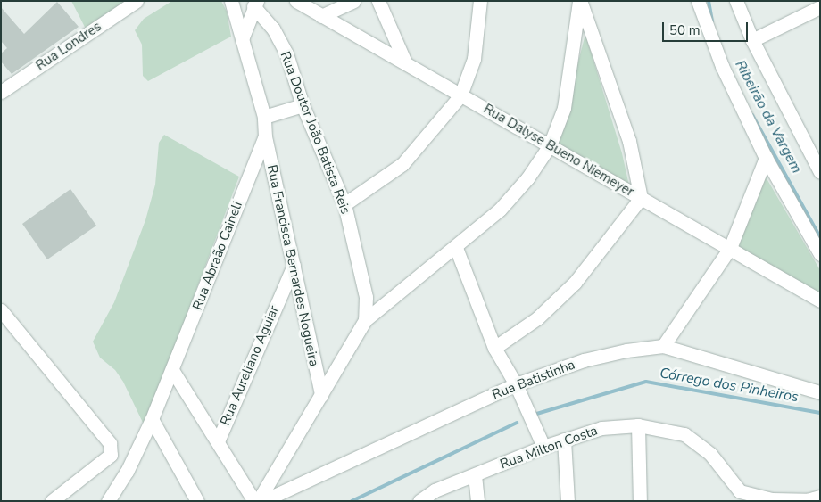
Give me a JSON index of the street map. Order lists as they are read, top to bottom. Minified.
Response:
{"streets":{"street":["Rua Londres","Rua Doutor João Batista Reis","Rua Dalyse Bueno Niemeyer","Rua Abraão Caineli","Rua Francisca Bernardes Nogueira","Rua Aureliano Aguiar","Rua Batistinha","Rua Milton Costa"]},"crossings":[["Rua Abraão Caineli","Rua Francisca Bernardes Nogueira"],["Rua Francisca Bernardes Nogueira","Rua Aureliano Aguiar"]],"water":["Ribeirão da Vargem","Córrego dos Pinheiros"],"scale_bar":"50 m"}
